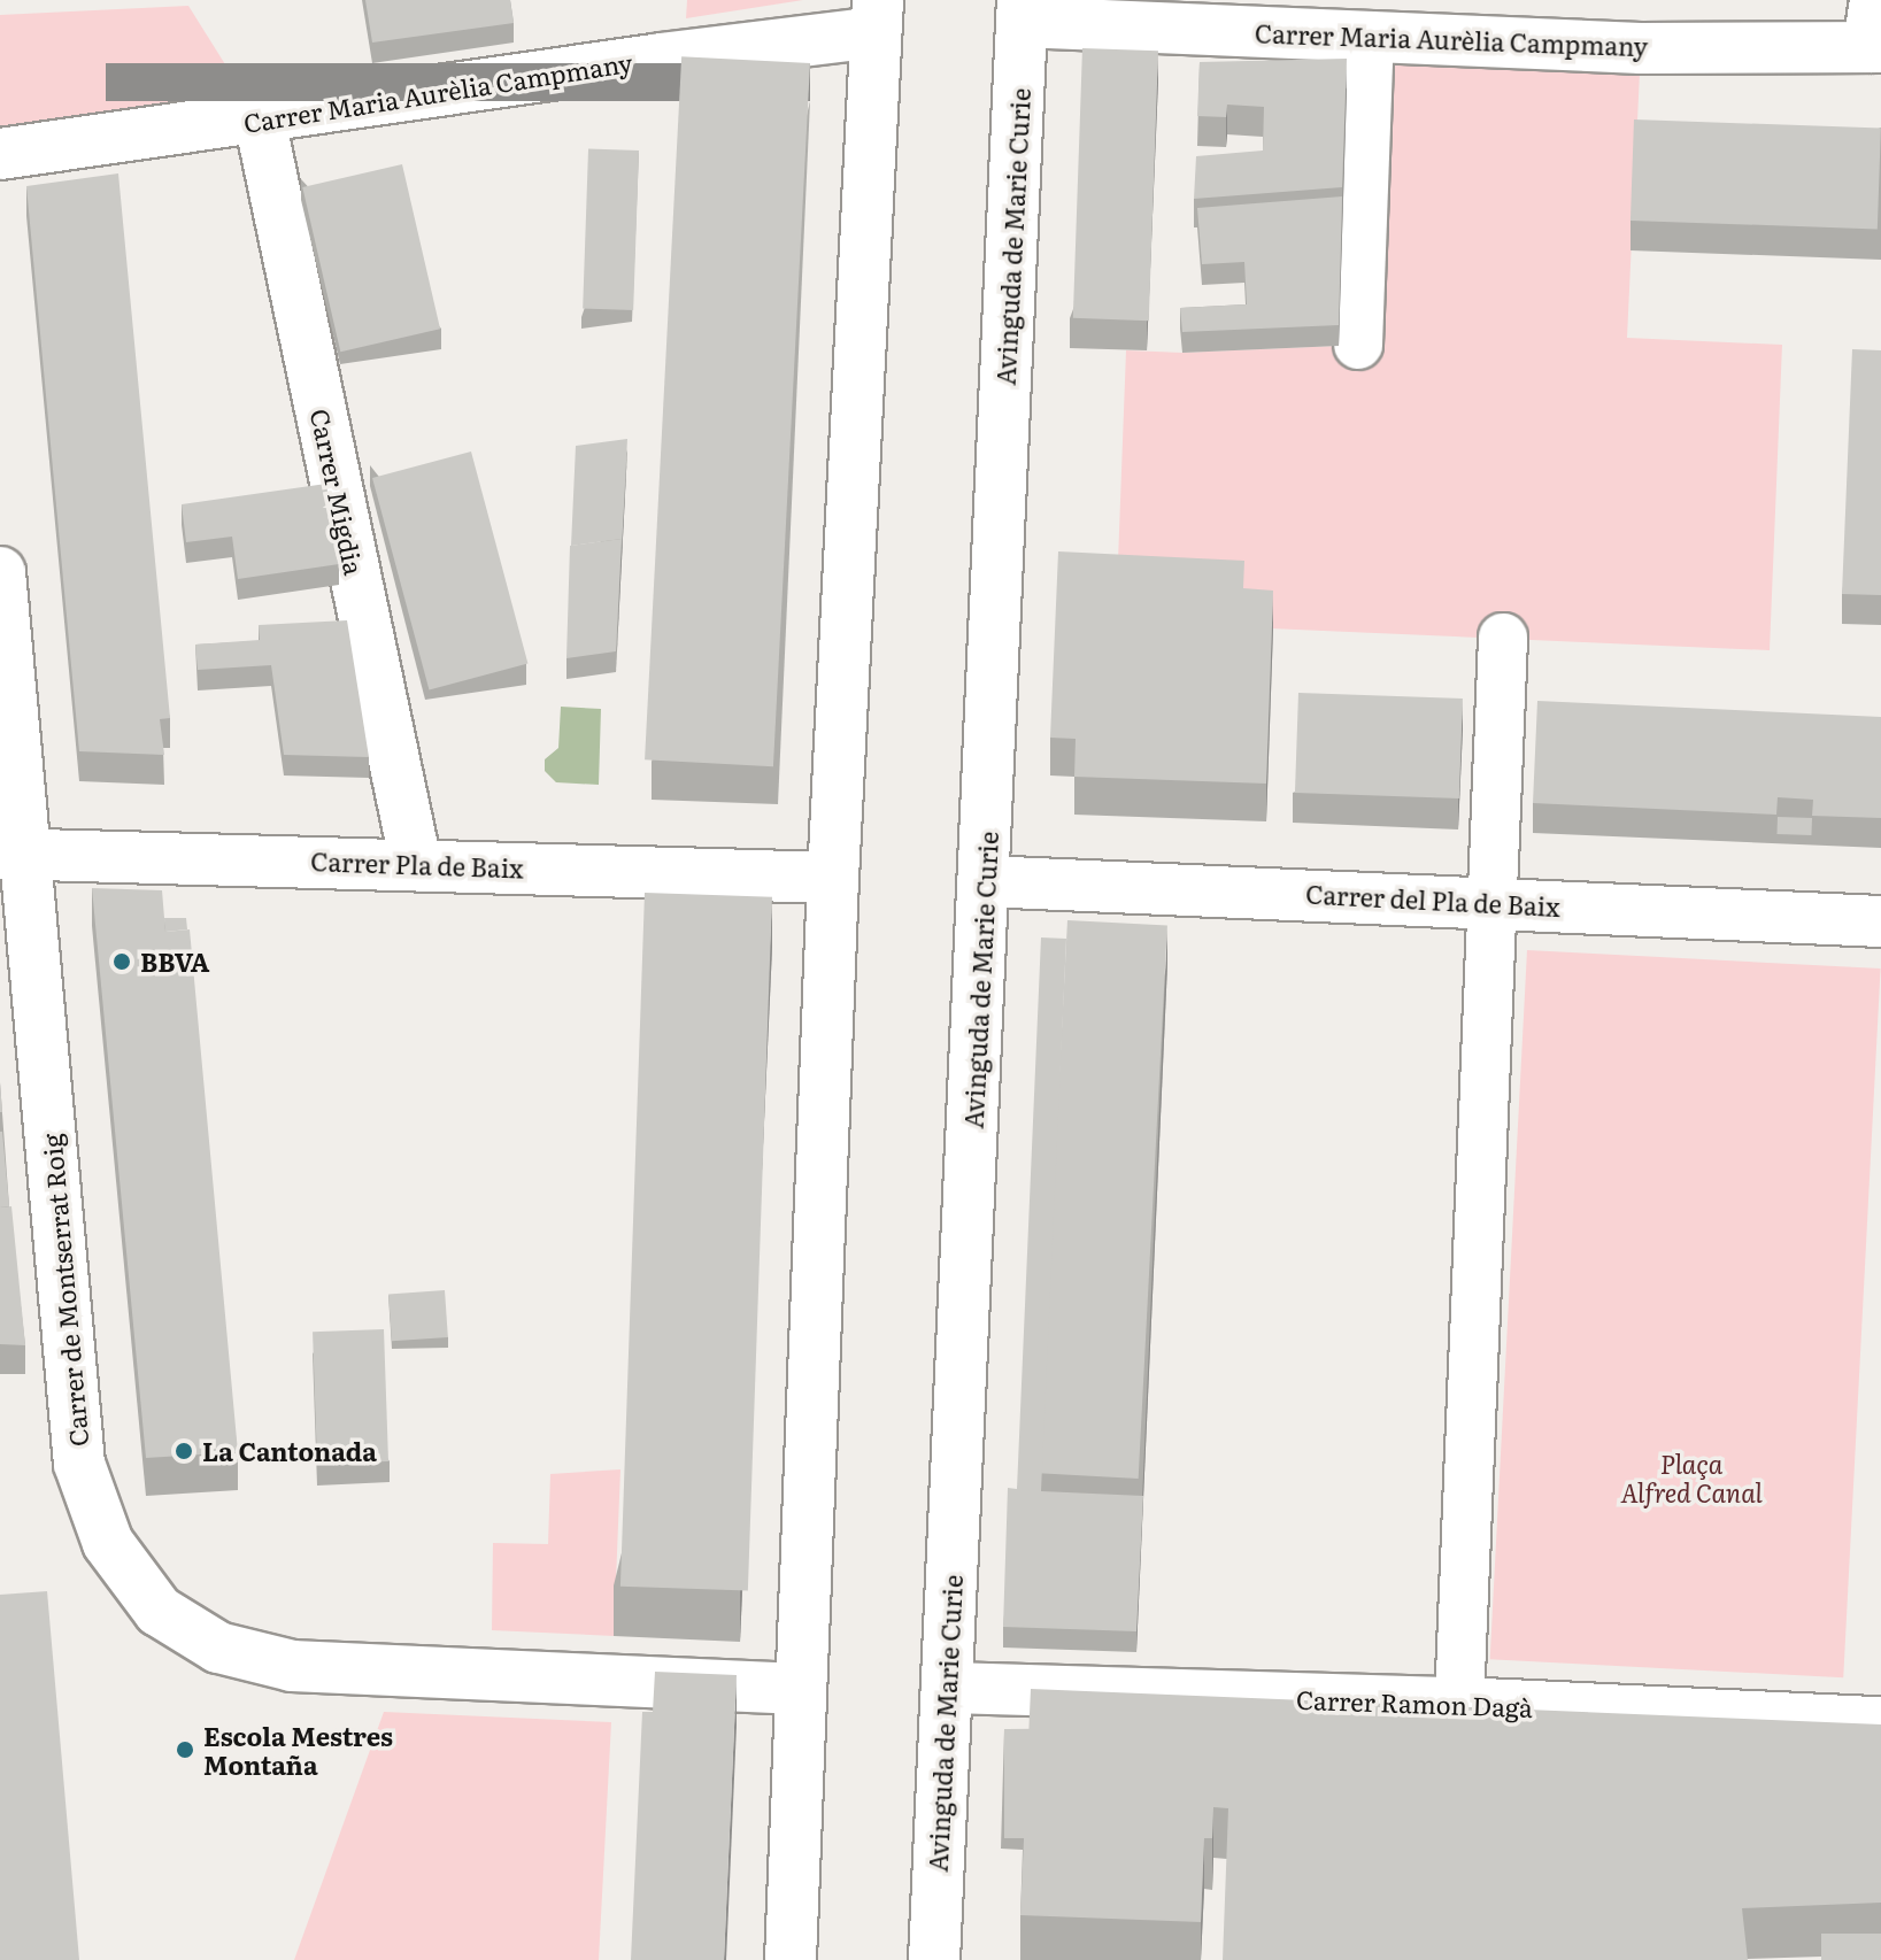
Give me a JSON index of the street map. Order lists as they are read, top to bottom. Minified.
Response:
{"streets":{"street":["Carrer Maria Aurèlia Campmany","Avinguda de Marie Curie","Carrer Migdia","Carrer Pla de Baix","Carrer del Pla de Baix","Carrer de Montserrat Roig","Carrer Ramon Dagà"]},"crossings":[["Carrer Maria Aurèlia Campmany","Avinguda de Marie Curie"],["Carrer Maria Aurèlia Campmany","Carrer Migdia"],["Avinguda de Marie Curie","Carrer del Pla de Baix"],["Avinguda de Marie Curie","Carrer Ramon Dagà"],["Carrer Migdia","Carrer Pla de Baix"],["Carrer Pla de Baix","Carrer de Montserrat Roig"]],"parks":["Plaça Alfred Canal"],"places":["BBVA","La Cantonada","Escola Mestres Montaña"]}
